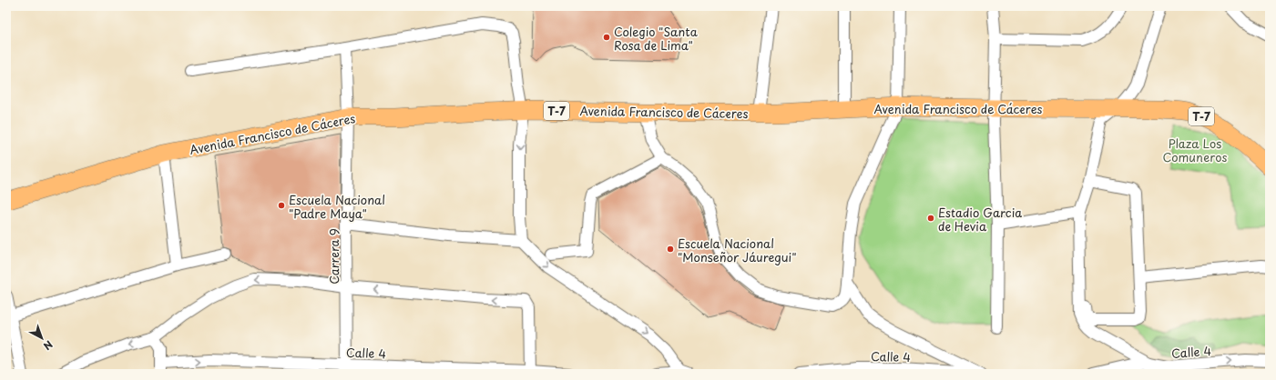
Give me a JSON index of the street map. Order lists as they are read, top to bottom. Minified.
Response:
{"streets":{"main road":["Avenida Francisco de Cáceres","T-7"],"street":["Carrera 9","Calle 4"]},"crossings":[["Avenida Francisco de Cáceres","Carrera 9"],["Carrera 9","Calle 4"]],"parks":["Plaza Los Comuneros"],"places":["Colegio \"Santa Rosa de Lima\"","Escuela Nacional \"Padre Maya\"","Estadio Garcia de Hevia","Escuela Nacional \"Monseñor Jáuregui\""],"north":"bottom right"}
